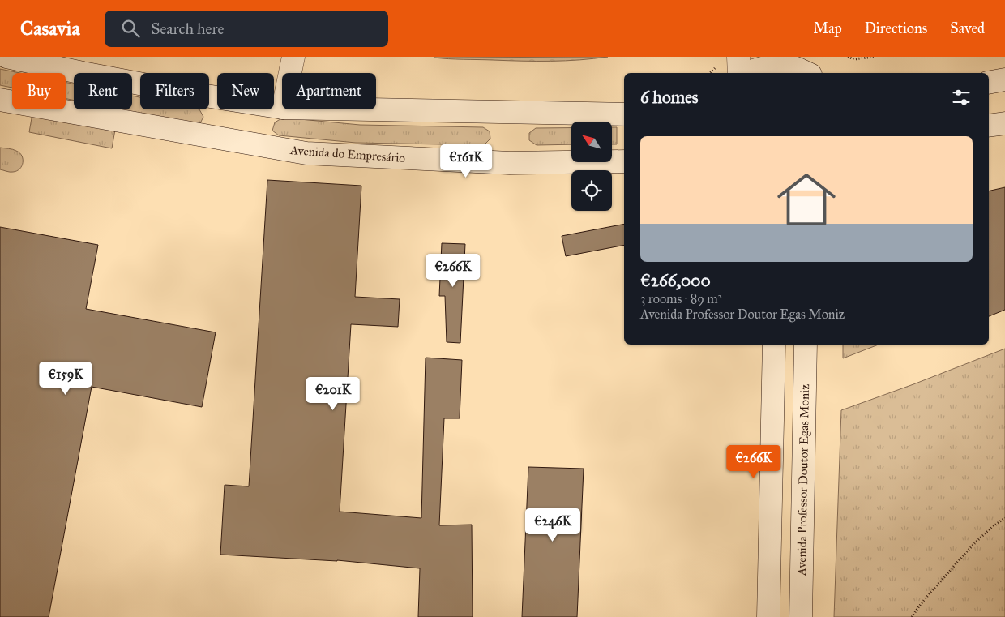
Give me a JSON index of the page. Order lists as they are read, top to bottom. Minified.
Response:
{"streets":{"main road":["Avenida do Empresário","Avenida Professor Doutor Egas Moniz"]},"north":"top left","page":{"header":"Casavia","search":"Search here","nav":["Map","Directions","Saved"],"chip":["Buy","Rent","Filters","New","Apartment"],"heading":"6 homes","list":[{"name":"€266,000","note":"3 rooms · 89 m² · Avenida Professor Doutor Egas Moniz"}],"price":["€161K","€266K","€159K","€201K","€266K","€246K"]}}
